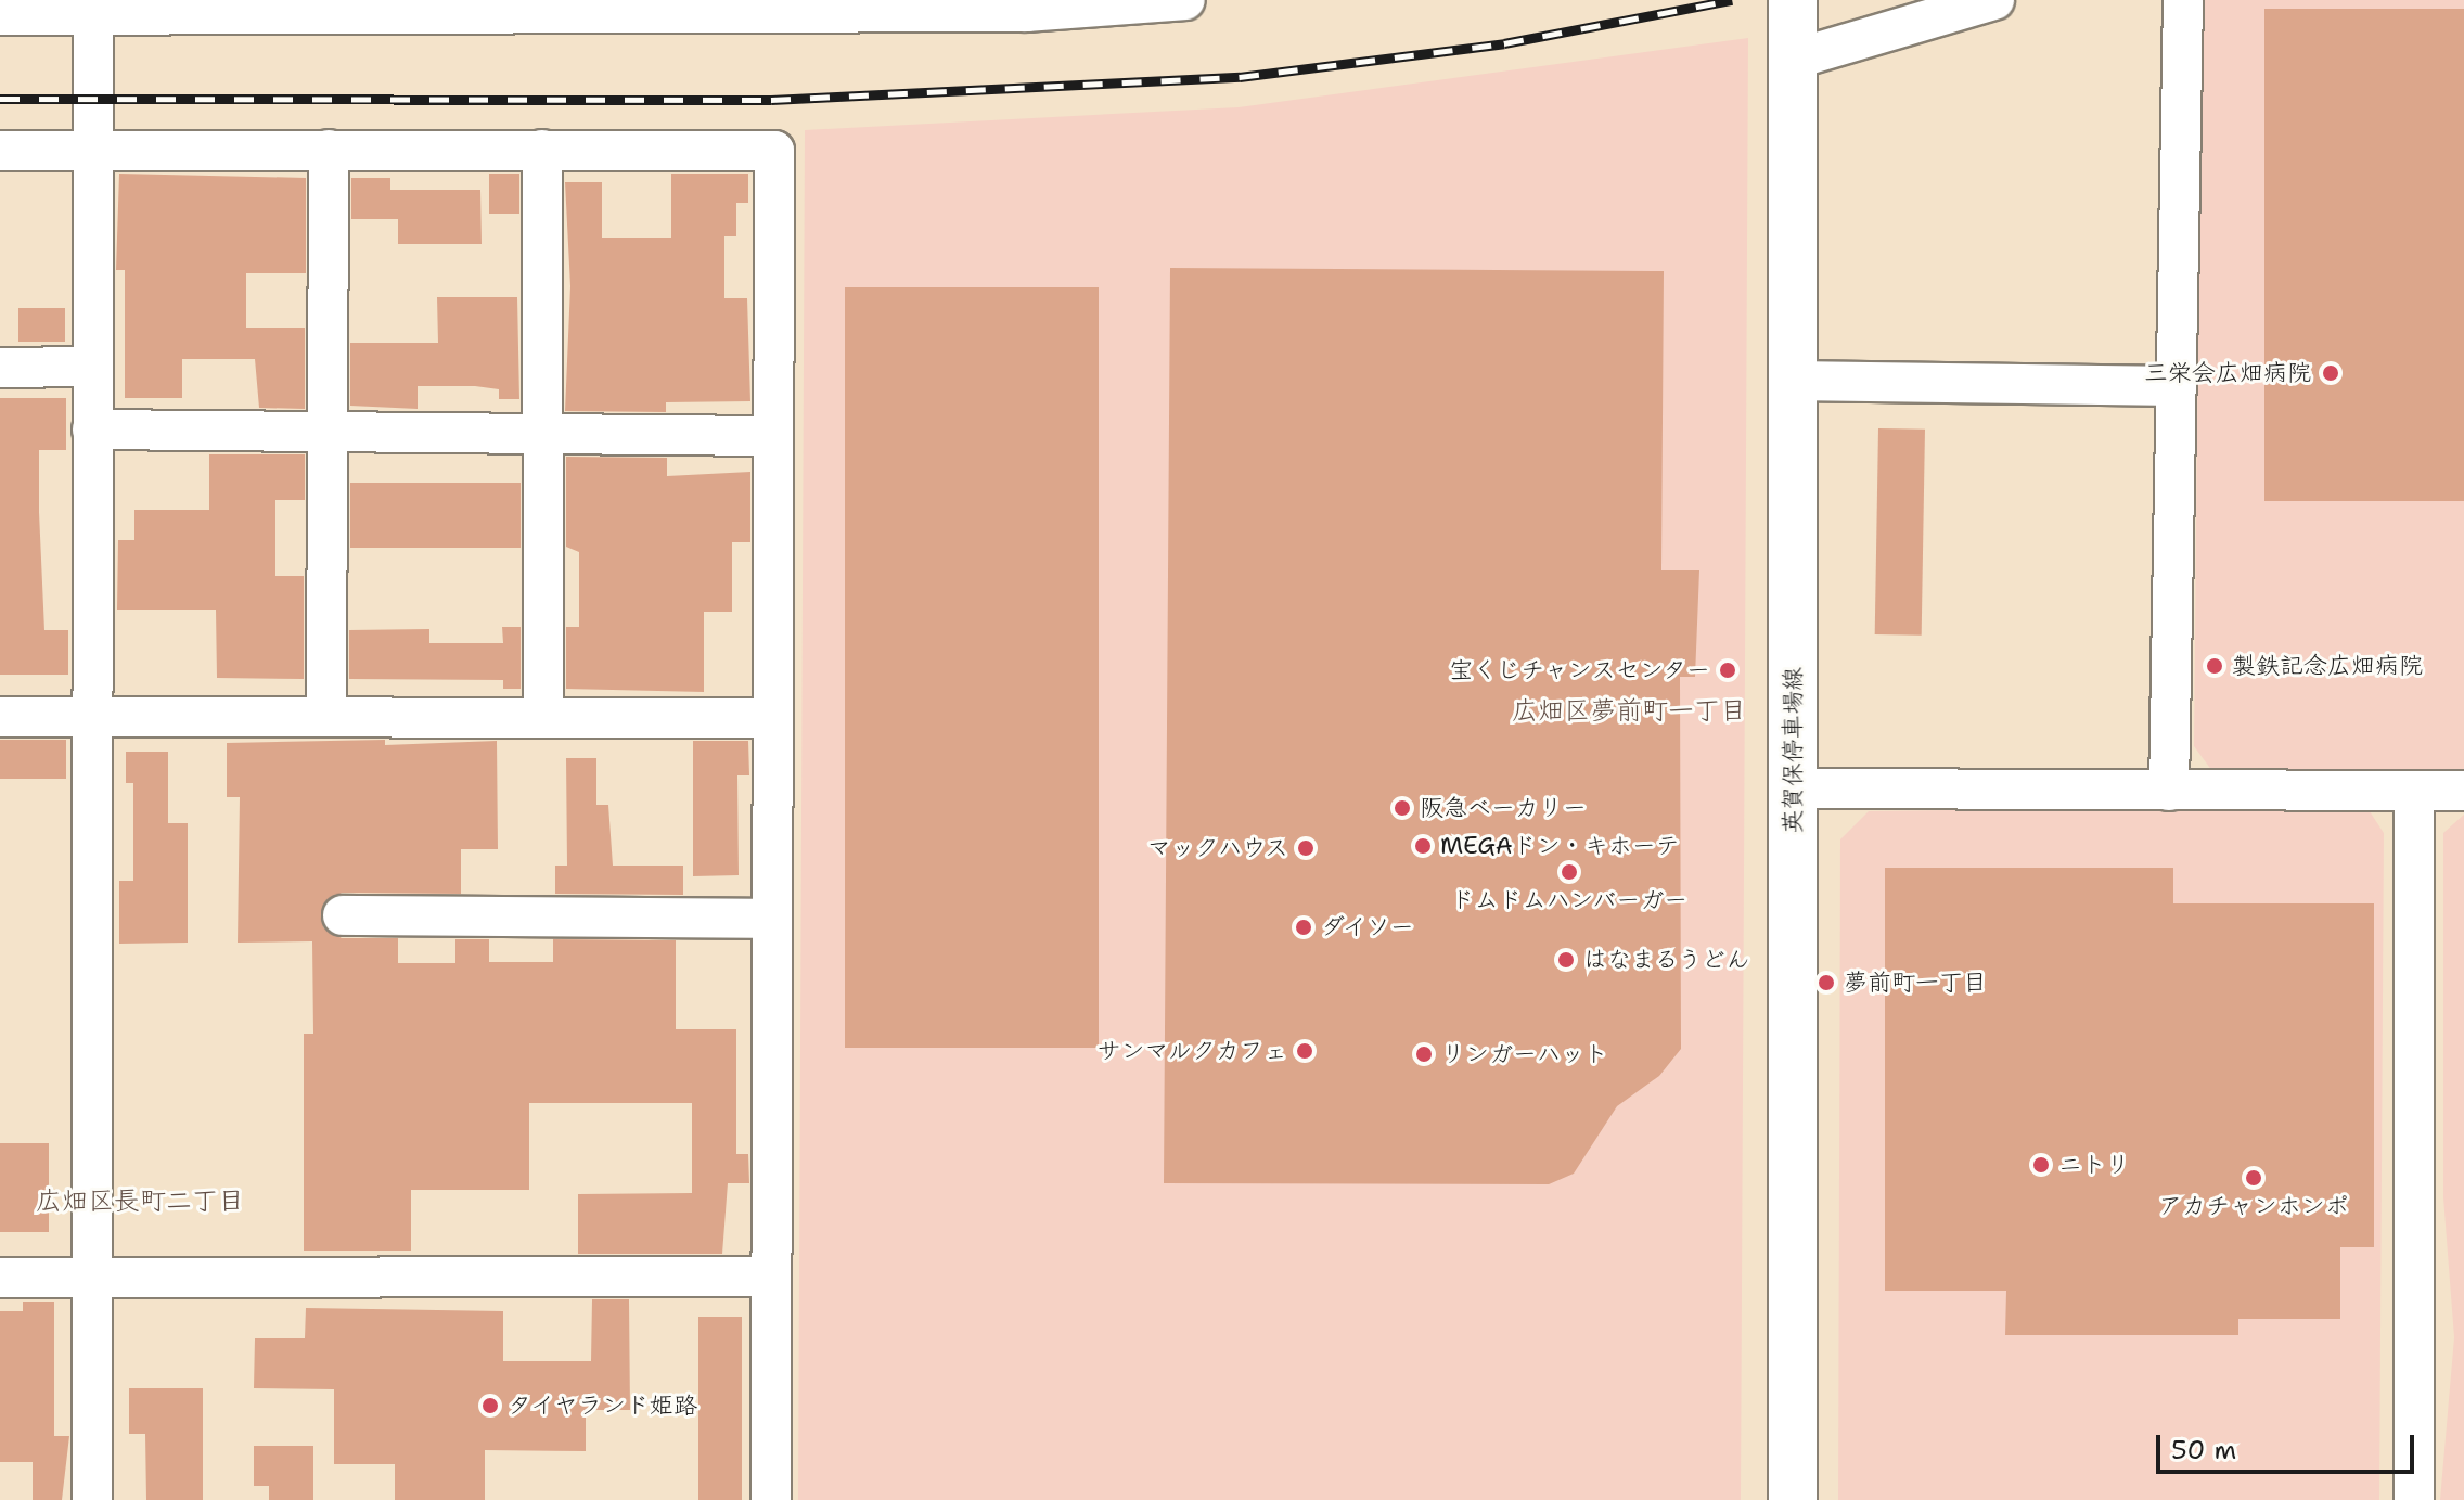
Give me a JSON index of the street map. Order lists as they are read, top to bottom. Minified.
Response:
{"streets":{"main road":["英賀保停車場線"]},"districts":["広畑区夢前町一丁目","広畑区長町二丁目"],"places":["三栄会広畑病院","製鉄記念広畑病院","宝くじチャンスセンター","阪急ベーカリー","MEGAドン・キホーテ","マックハウス","ドムドムハンバーガー","ダイソー","はなまるうどん","夢前町一丁目","サンマルクカフェ","リンガーハット","ニトリ","アカチャンホンポ","タイヤランド姫路"],"scale_bar":"50 m"}
